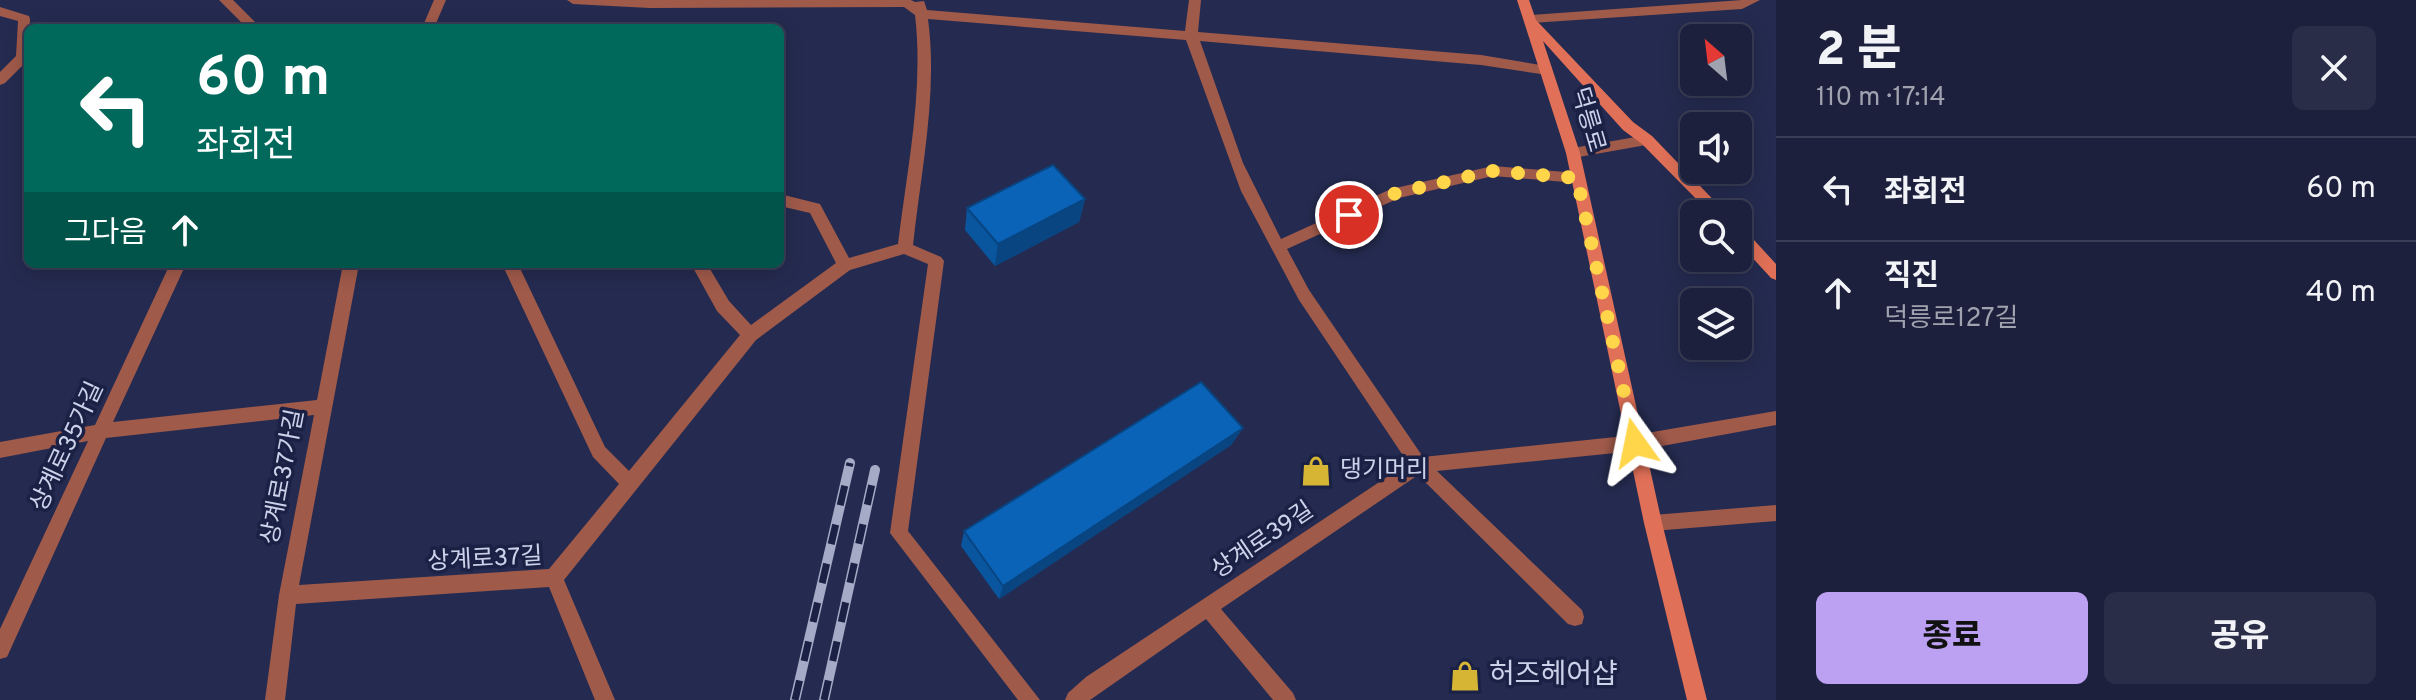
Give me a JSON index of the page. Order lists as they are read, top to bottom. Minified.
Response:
{"streets":{"main road":["덕릉로"],"street":["상계로35가길","상계로37가길","상계로39길","상계로37길"]},"crossings":[["덕릉로","상계로39길"],["상계로37가길","상계로37길"]],"places":{"shop":["댕기머리","허즈헤어샵"]},"north":"top left","page":{"heading":["2 분","110 m · 17:14"],"turn":["60 m","좌회전"],"list":[{"name":"좌회전","value":"60 m"},{"name":"직진","note":"덕릉로127길","value":"40 m"}],"then":"그다음","buttons":["종료","공유"]}}
